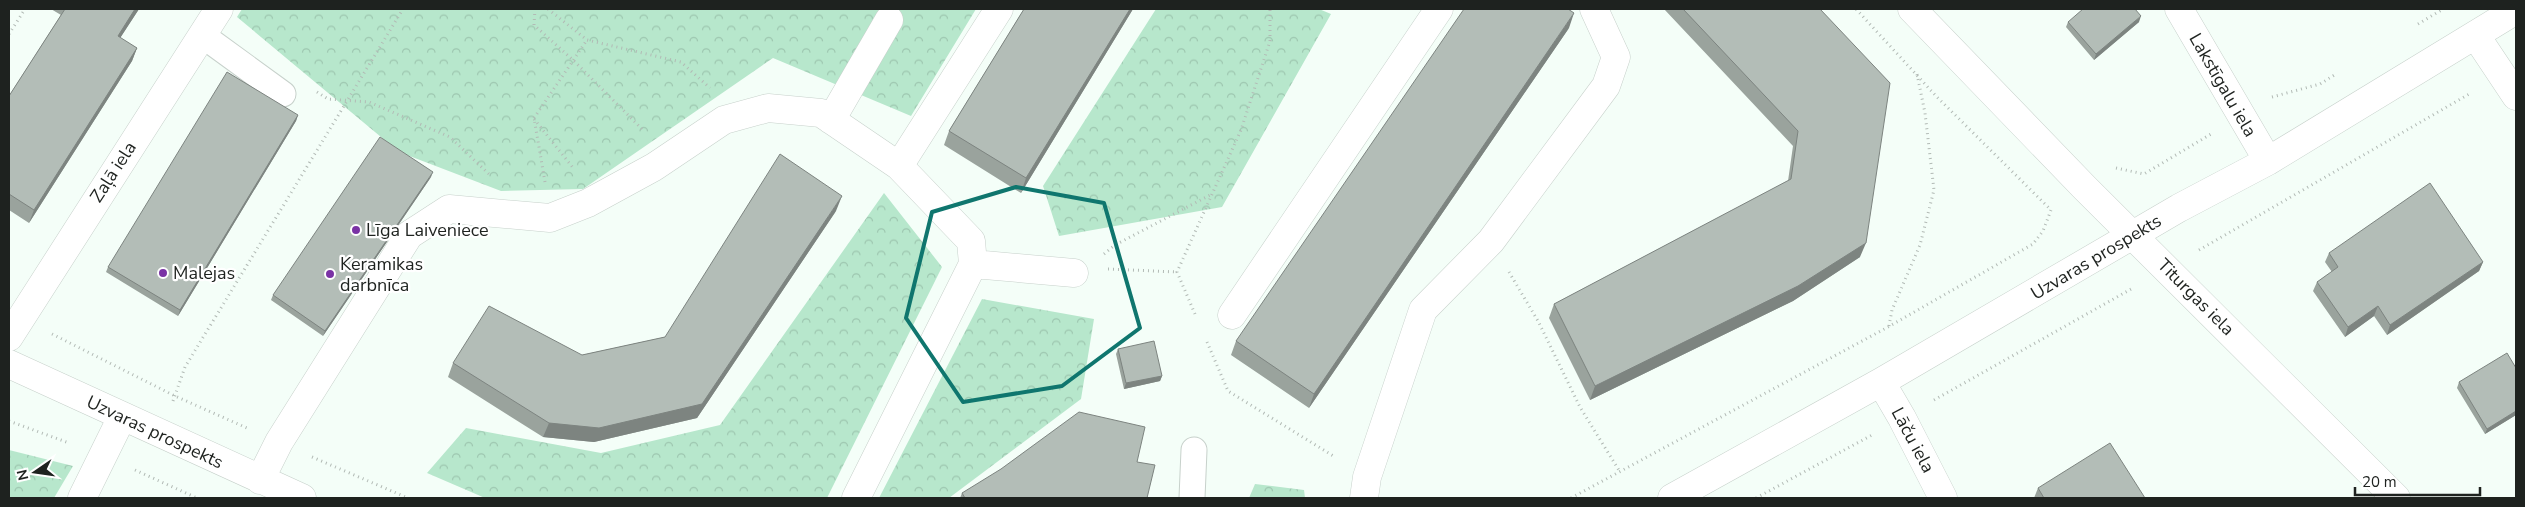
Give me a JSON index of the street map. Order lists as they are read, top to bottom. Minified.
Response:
{"streets":{"street":["Lakstīgalu iela","Zaļā iela","Uzvaras prospekts","Titurgas iela","Lāču iela"]},"crossings":[["Lakstīgalu iela","Uzvaras prospekts"],["Uzvaras prospekts","Titurgas iela"],["Uzvaras prospekts","Lāču iela"]],"places":["Līga Laiveniece","Malejas","Keramikas darbnīca"],"scale_bar":"20 m","north":"left"}
